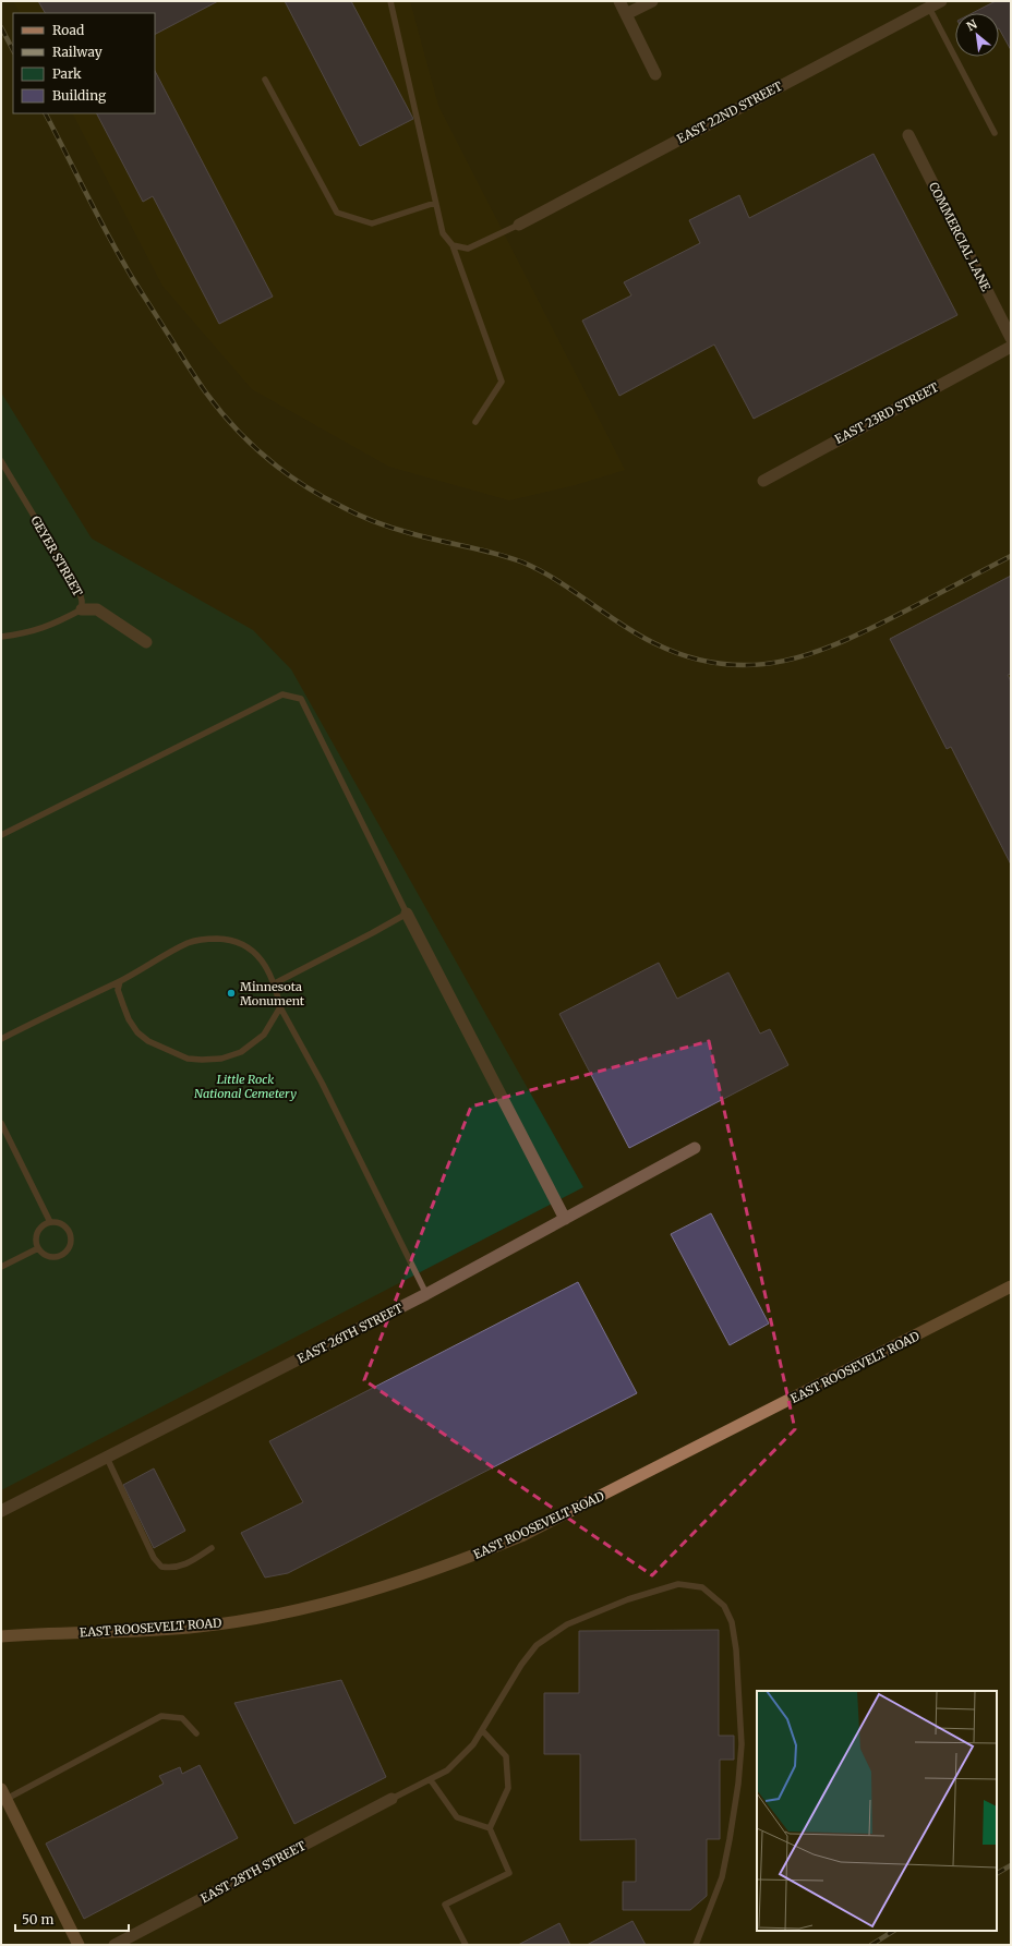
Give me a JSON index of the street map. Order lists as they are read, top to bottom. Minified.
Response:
{"streets":{"main road":["EAST ROOSEVELT ROAD"],"street":["EAST 22ND STREET","COMMERCIAL LANE","EAST 23RD STREET","GEYER STREET","EAST 26TH STREET","EAST 28TH STREET"]},"parks":["Little Rock National Cemetery"],"places":["Minnesota Monument"],"legend":["Road","Railway","Park","Building"],"scale_bar":"50 m","north":"top left"}
